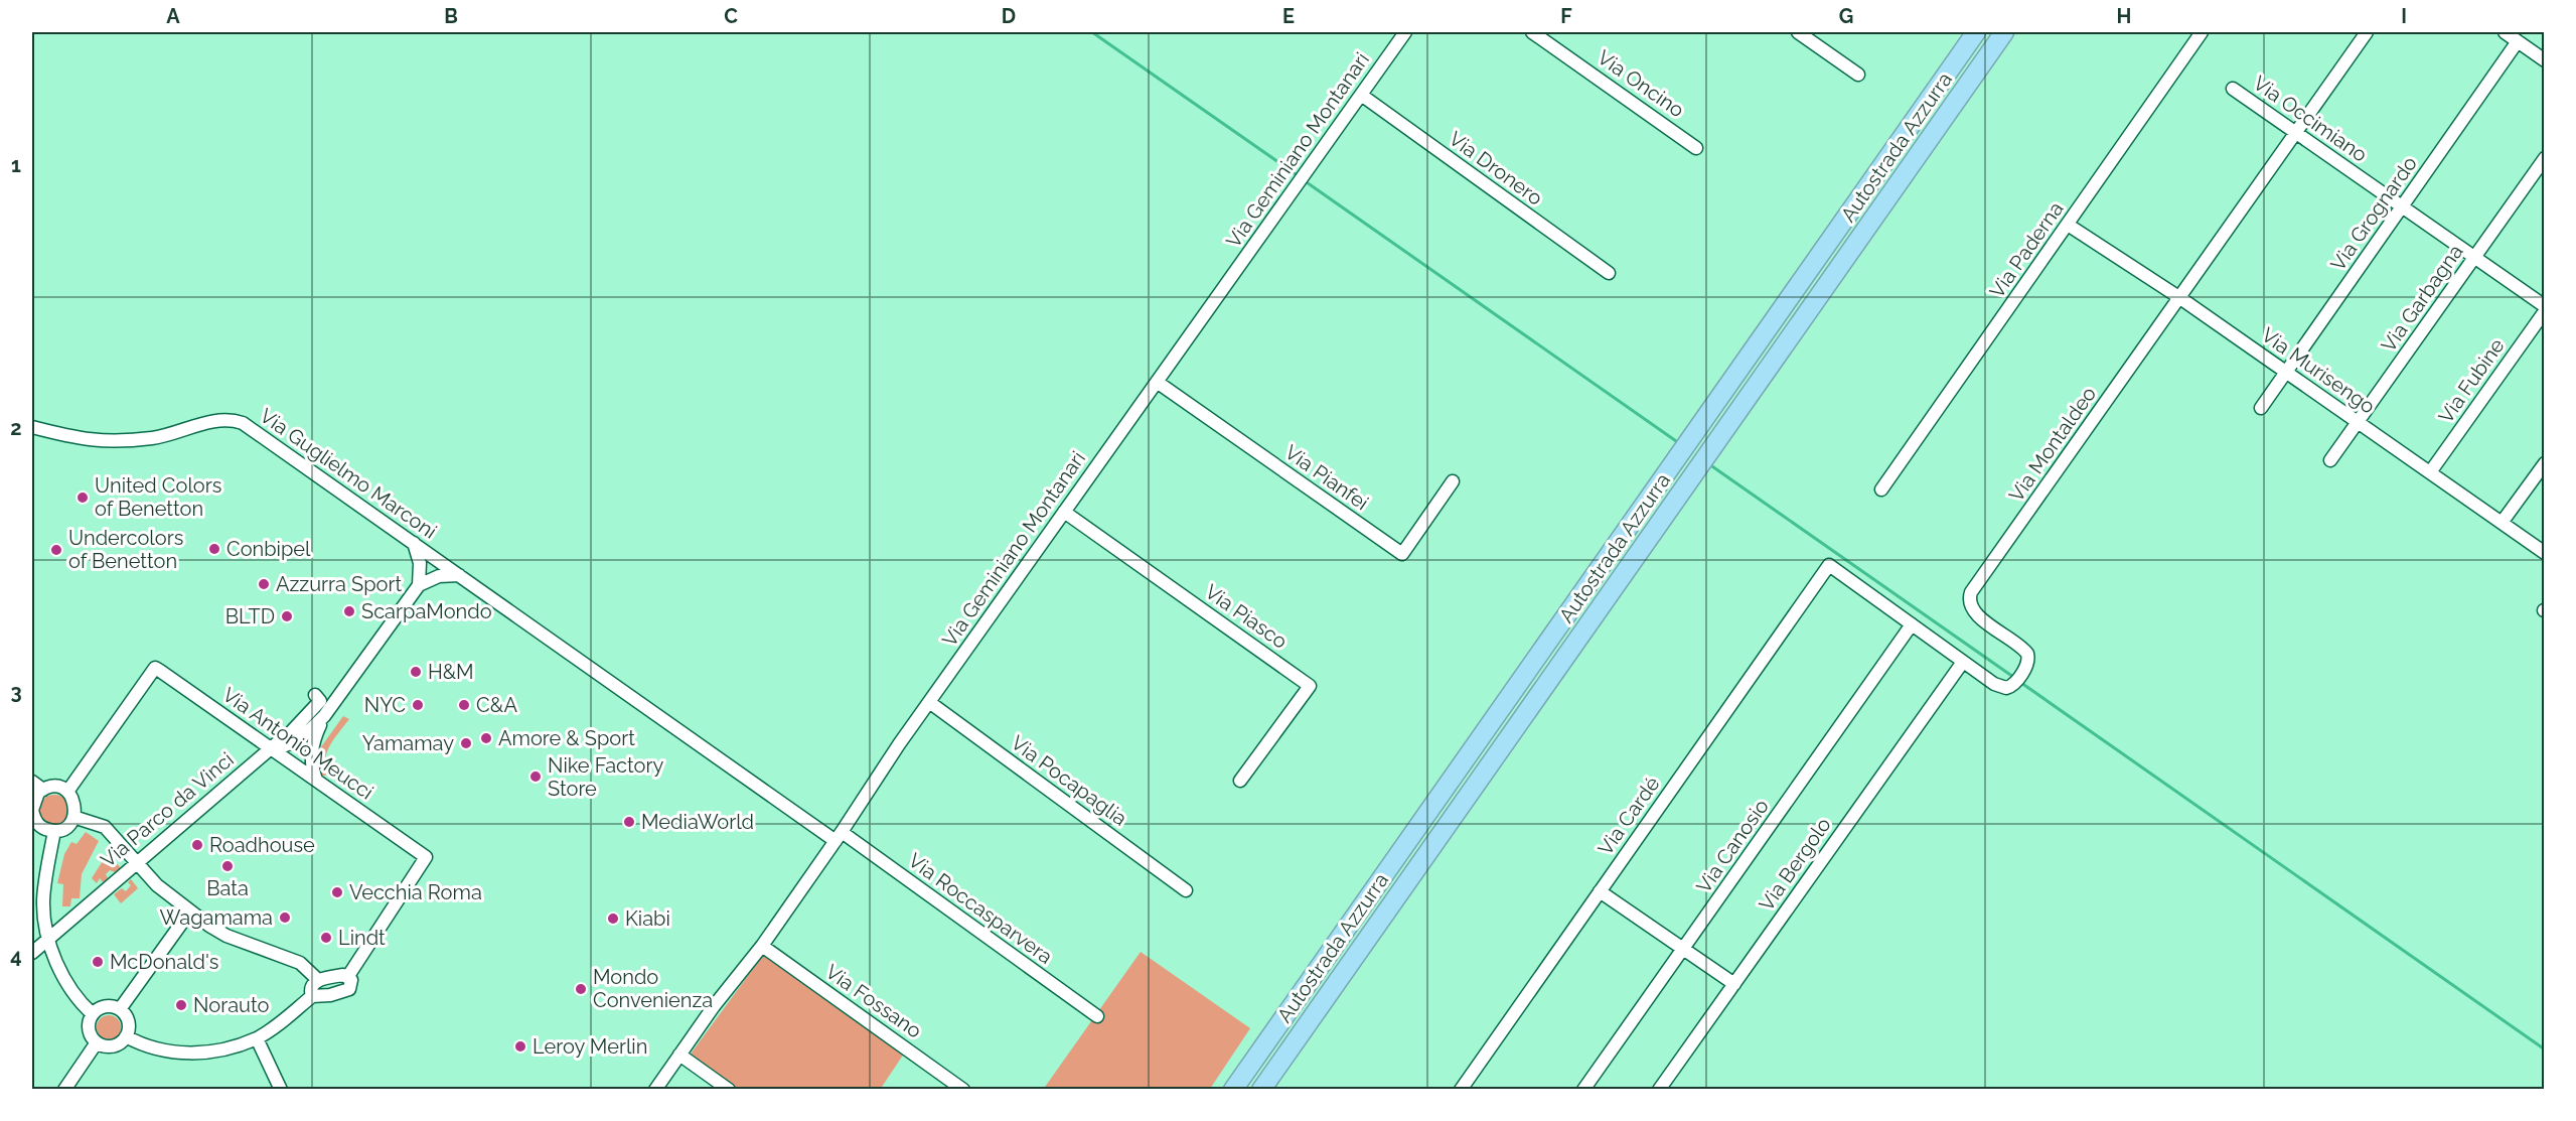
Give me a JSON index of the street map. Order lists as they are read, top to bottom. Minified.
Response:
{"streets":{"highway":["Autostrada Azzurra"],"street":["Via Oncino","Via Occimiano","Via Geminiano Montanari","Via Dronero","Via Grognardo","Via Paderna","Via Garbagna","Via Murisengo","Via Fubine","Via Montaldeo","Via Guglielmo Marconi","Via Pianfei","Via Piasco","Via Antonio Meucci","Via Pocapaglia","Via Parco da Vinci","Via Cardé","Via Canosio","Via Bergolo","Via Roccasparvera","Via Fossano"]},"crossings":[["Via Occimiano","Via Grognardo"],["Via Occimiano","Via Garbagna"],["Via Occimiano","Via Montaldeo"],["Via Geminiano Montanari","Via Dronero"],["Via Geminiano Montanari","Via Guglielmo Marconi"],["Via Geminiano Montanari","Via Pianfei"],["Via Geminiano Montanari","Via Piasco"],["Via Geminiano Montanari","Via Pocapaglia"],["Via Geminiano Montanari","Via Roccasparvera"],["Via Geminiano Montanari","Via Fossano"],["Via Grognardo","Via Murisengo"],["Via Paderna","Via Murisengo"],["Via Garbagna","Via Murisengo"],["Via Murisengo","Via Fubine"],["Via Murisengo","Via Montaldeo"],["Via Montaldeo","Via Cardé"],["Via Montaldeo","Via Canosio"],["Via Montaldeo","Via Bergolo"],["Via Guglielmo Marconi","Via Roccasparvera"],["Via Antonio Meucci","Via Parco da Vinci"]],"places":["United Colors of Benetton","Conbipel","Undercolors of Benetton","Azzurra Sport","ScarpaMondo","BLTD","H&M","NYC","C&A","Amore & Sport","Yamamay","Nike Factory Store","MediaWorld","Roadhouse","Bata","Vecchia Roma","Wagamama","Kiabi","Lindt","McDonald's","Mondo Convenienza","Norauto","Leroy Merlin"],"grid":{"columns":["A","B","C","D","E","F","G","H","I"],"rows":["1","2","3","4"]}}
